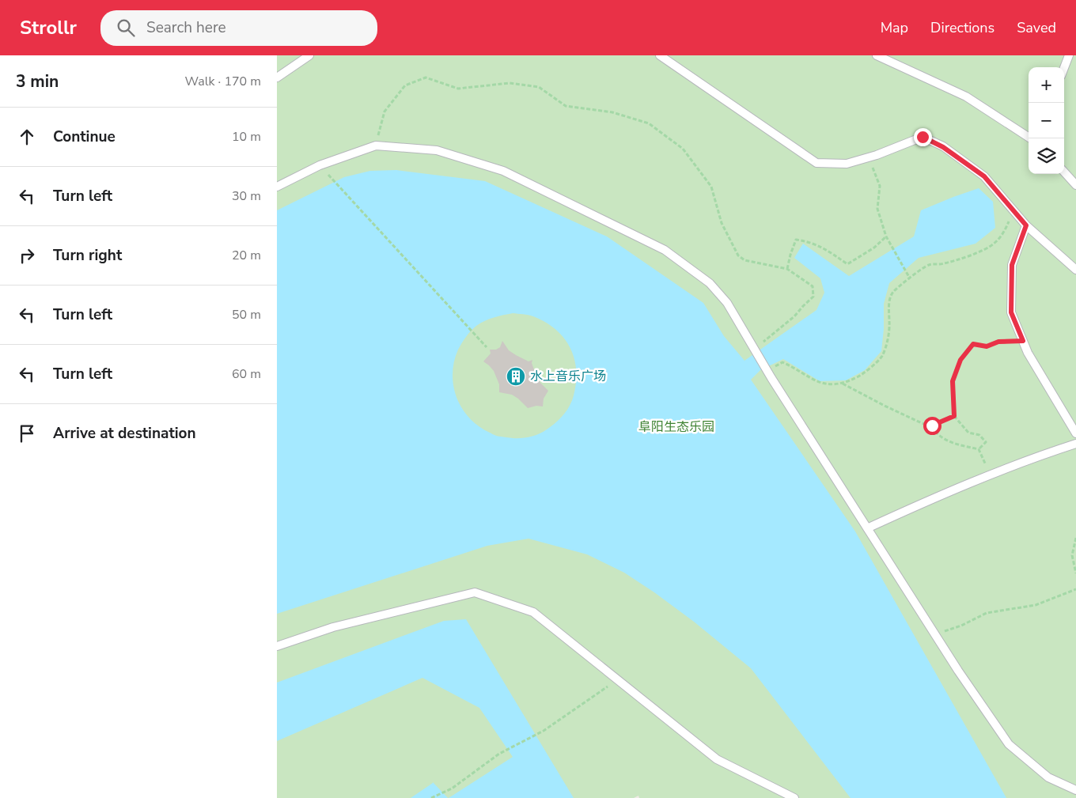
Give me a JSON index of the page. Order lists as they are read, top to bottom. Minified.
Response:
{"parks":["阜阳生态乐园"],"places":{"building":["水上音乐广场"]},"page":{"header":"Strollr","search":"Search here","nav":["Map","Directions","Saved"],"heading":["3 min","Walk · 170 m"],"map_buttons":["+","−"],"list":[["Continue","10 m"],["Turn left","30 m"],["Turn right","20 m"],["Turn left","50 m"],["Turn left","60 m"],"Arrive at destination"]}}
